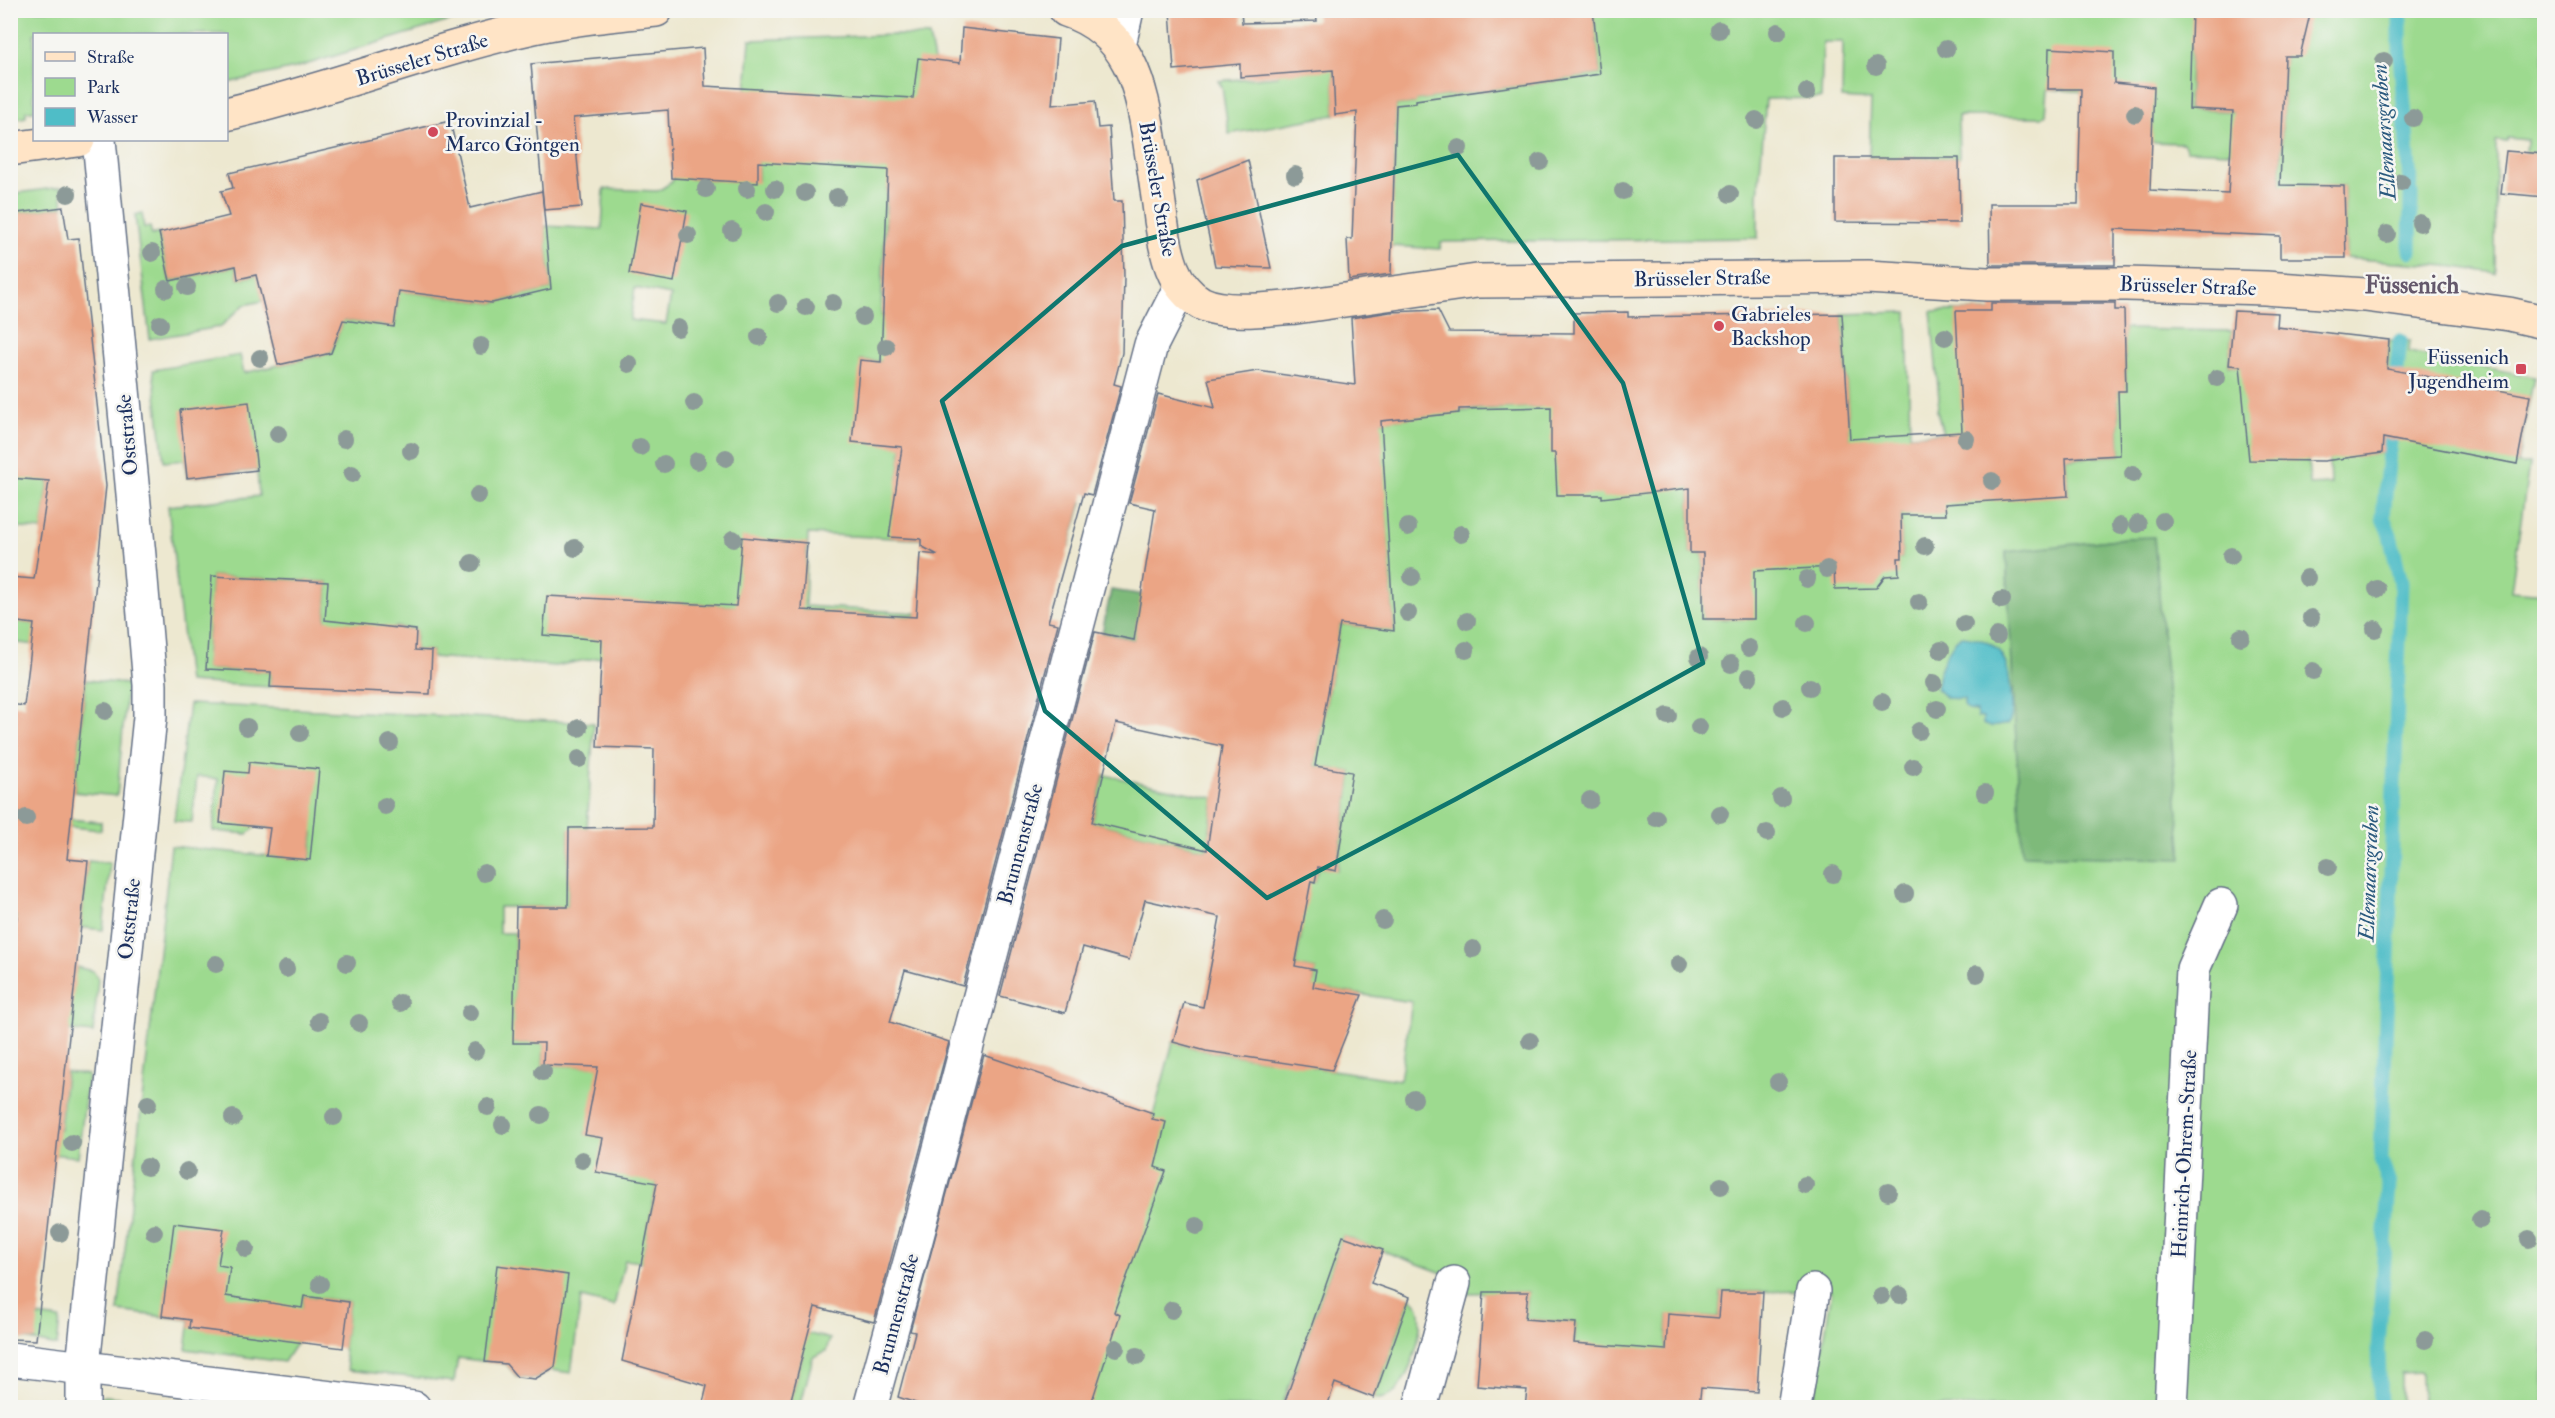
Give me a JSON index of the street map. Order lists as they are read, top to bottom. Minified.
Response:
{"streets":{"street":["Brüsseler Straße","Oststraße","Brunnenstraße","Heinrich-Ohrem-Straße"]},"crossings":[["Brüsseler Straße","Brunnenstraße"]],"districts":["Füssenich"],"water":["Ellemaarsgraben"],"places":{"other":["Provinzial - Marco Göntgen","Gabrieles Backshop"],"transit":["Füssenich Jugendheim"]},"legend":["Straße","Park","Wasser"]}
